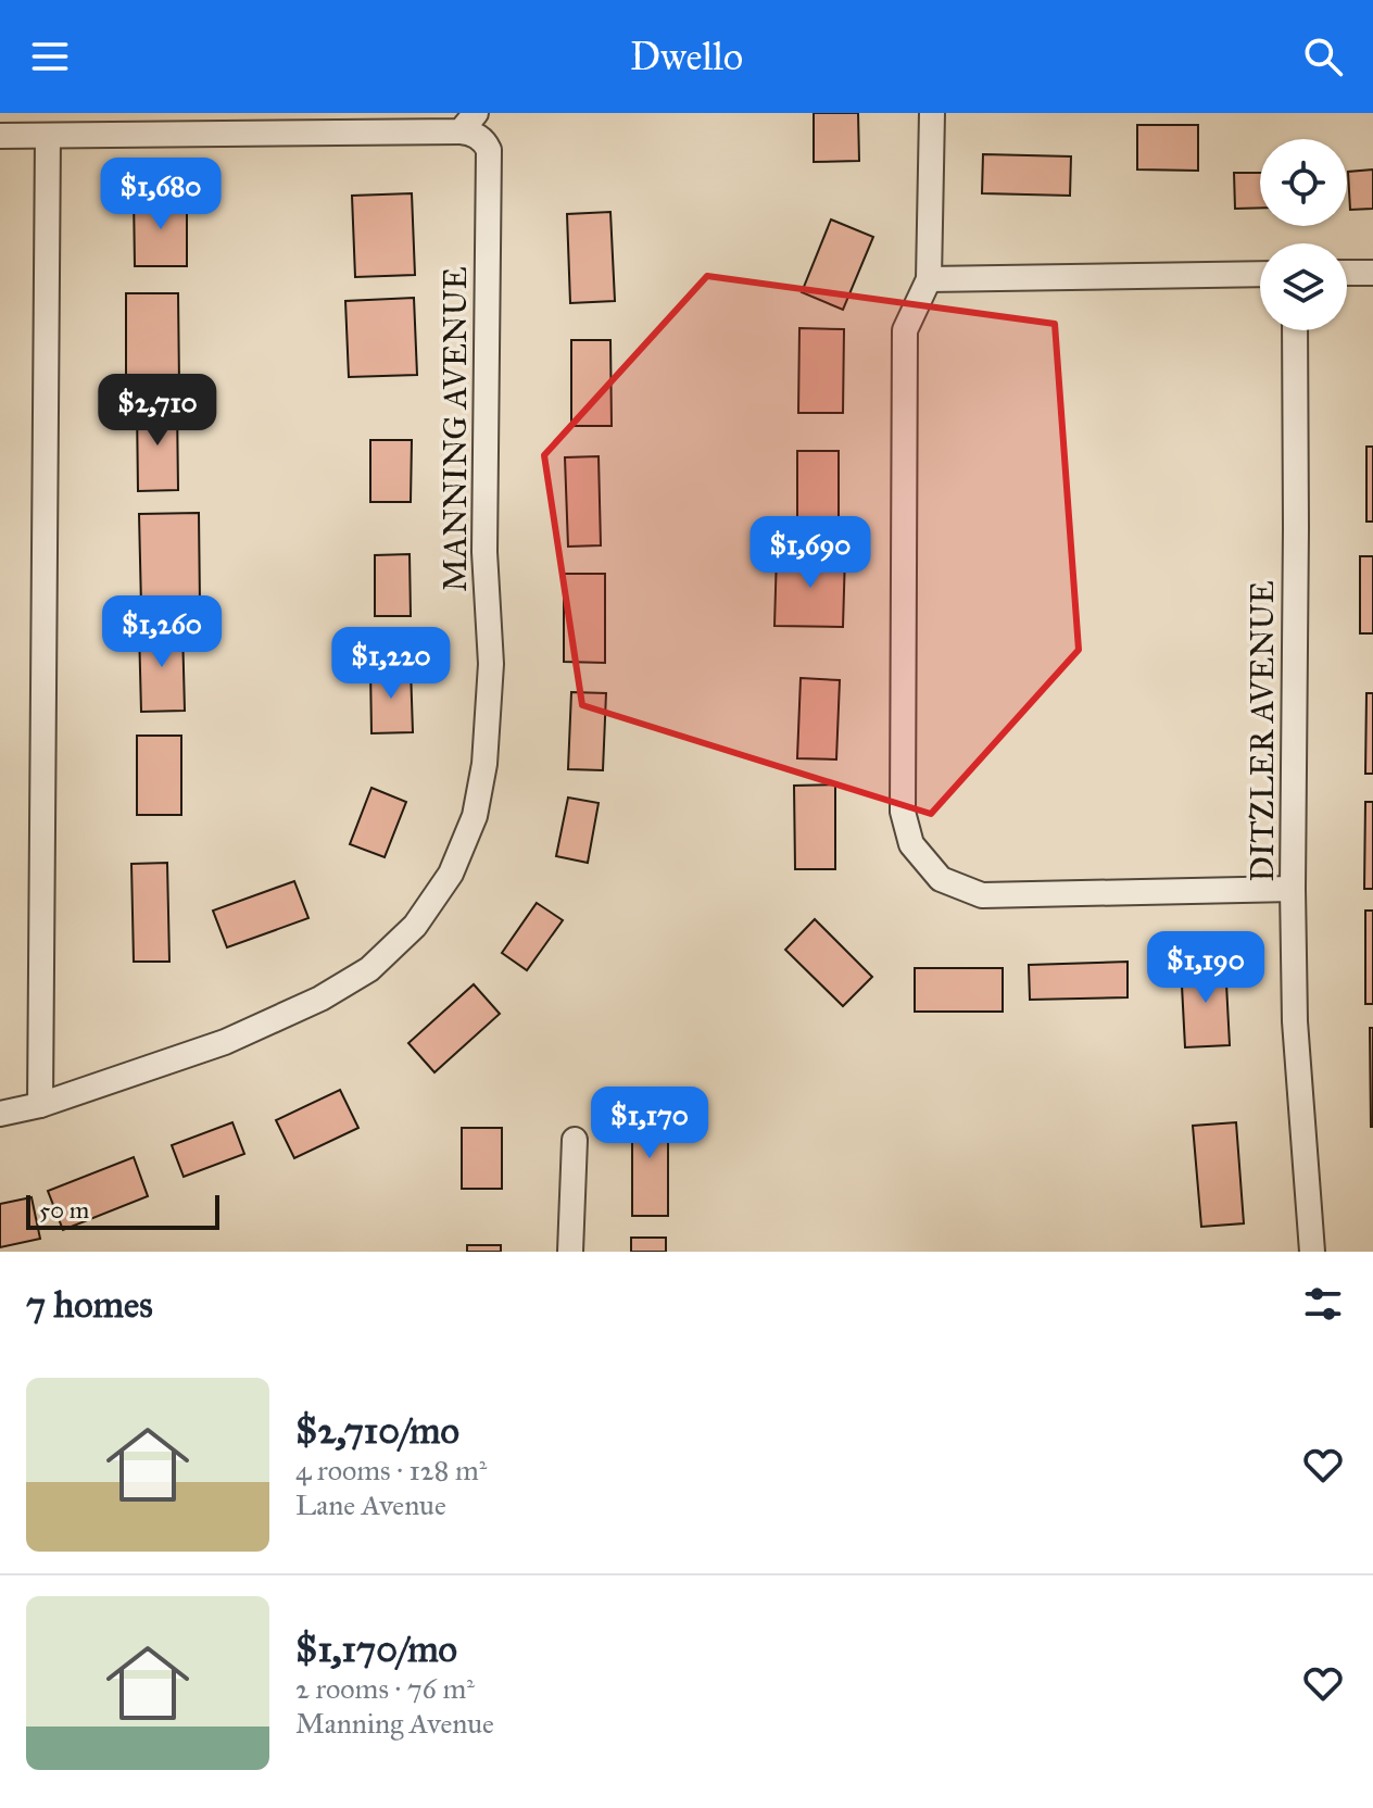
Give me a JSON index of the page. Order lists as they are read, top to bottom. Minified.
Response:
{"streets":{"street":["MANNING AVENUE","DITZLER AVENUE"]},"scale_bar":"50 m","page":{"header":"Dwello","price":["$1,680","$2,710","$1,690","$1,260","$1,220","$1,190","$1,170"],"scale":"50 m","heading":"7 homes","list":[{"name":"$2,710/mo","note":"4 rooms · 128 m² · Lane Avenue"},{"name":"$1,170/mo","note":"2 rooms · 76 m² · Manning Avenue"}]}}
